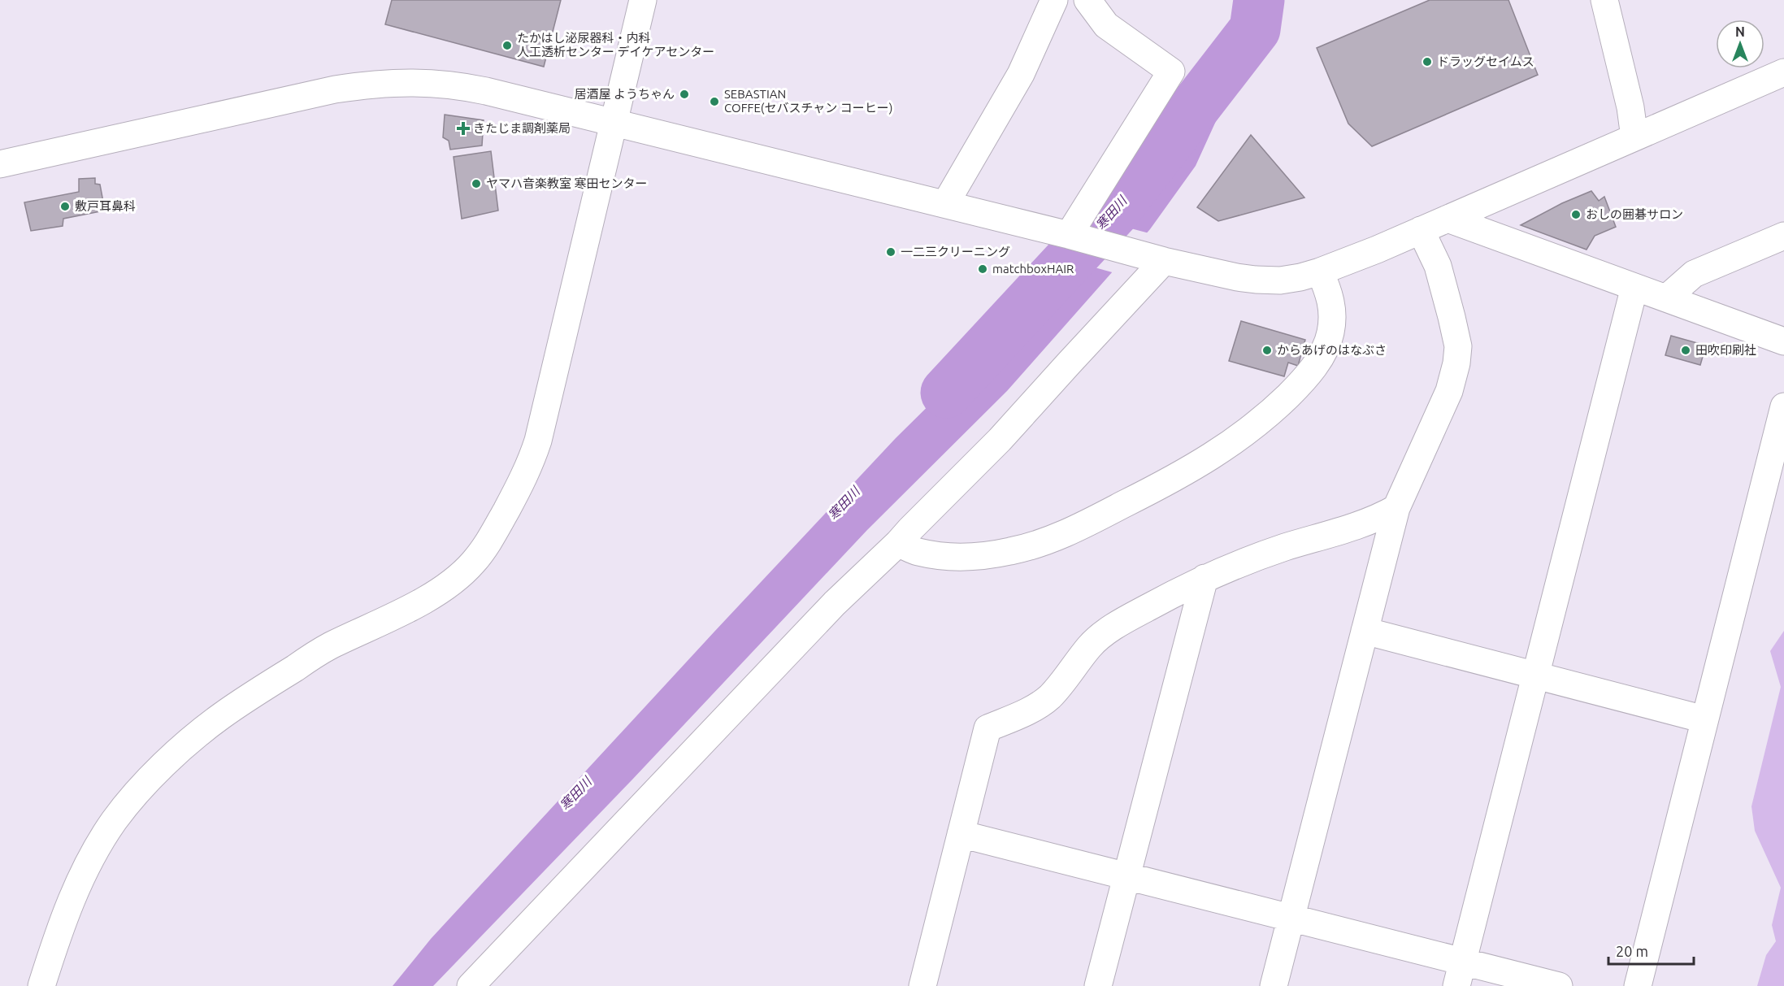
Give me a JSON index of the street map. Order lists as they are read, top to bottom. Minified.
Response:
{"water":["寒田川"],"places":{"other":["たかはし泌尿器科・内科 人工透析センター デイケアセンター","ドラッグセイムス","居酒屋 ようちゃん","SEBASTIAN COFFE(セバスチャン コーヒー)","ヤマハ音楽教室 寒田センター","敷戸耳鼻科","おしの囲碁サロン","一二三クリーニング","matchboxHAIR","からあげのはなぶさ","田吹印刷社"],"health":["きたじま調剤薬局"]},"scale_bar":"20 m","north":"top"}
